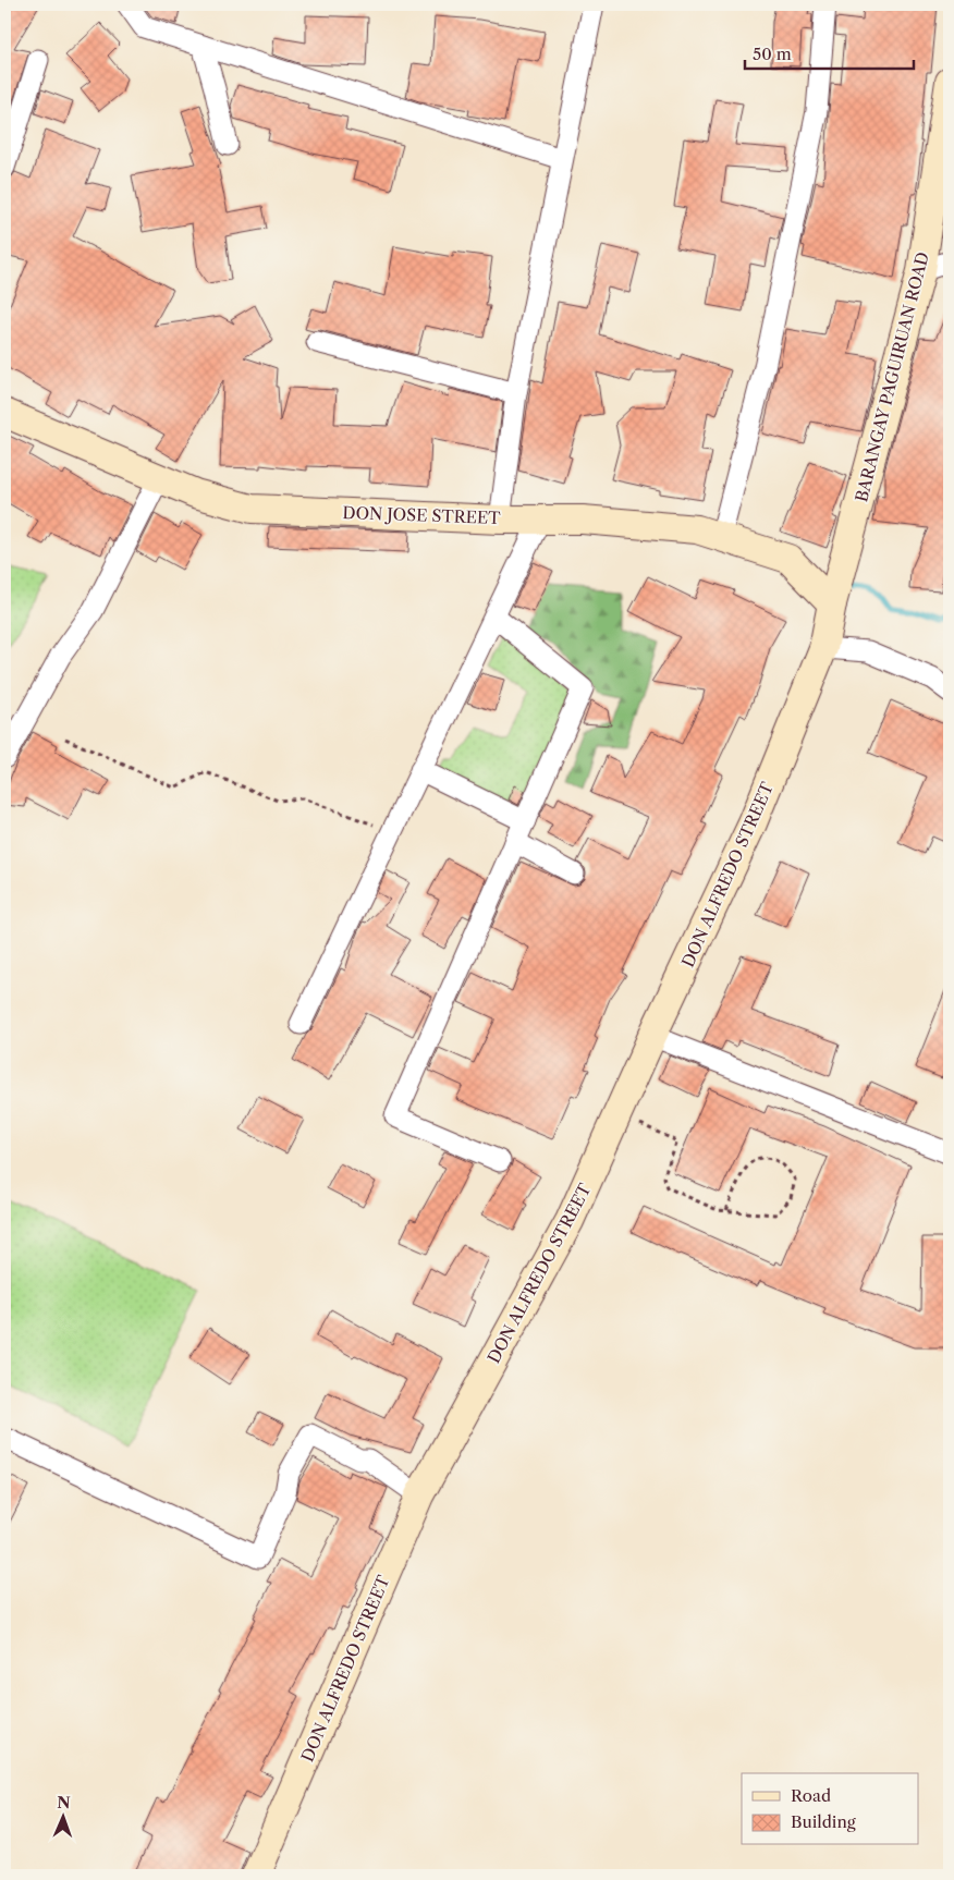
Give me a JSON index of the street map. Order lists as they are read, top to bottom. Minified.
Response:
{"streets":{"street":["BARANGAY PAGUIRUAN ROAD","DON JOSE STREET","DON ALFREDO STREET"]},"crossings":[["BARANGAY PAGUIRUAN ROAD","DON JOSE STREET"],["BARANGAY PAGUIRUAN ROAD","DON ALFREDO STREET"],["DON JOSE STREET","DON ALFREDO STREET"]],"legend":["Road","Building"],"scale_bar":"50 m","north":"top"}
